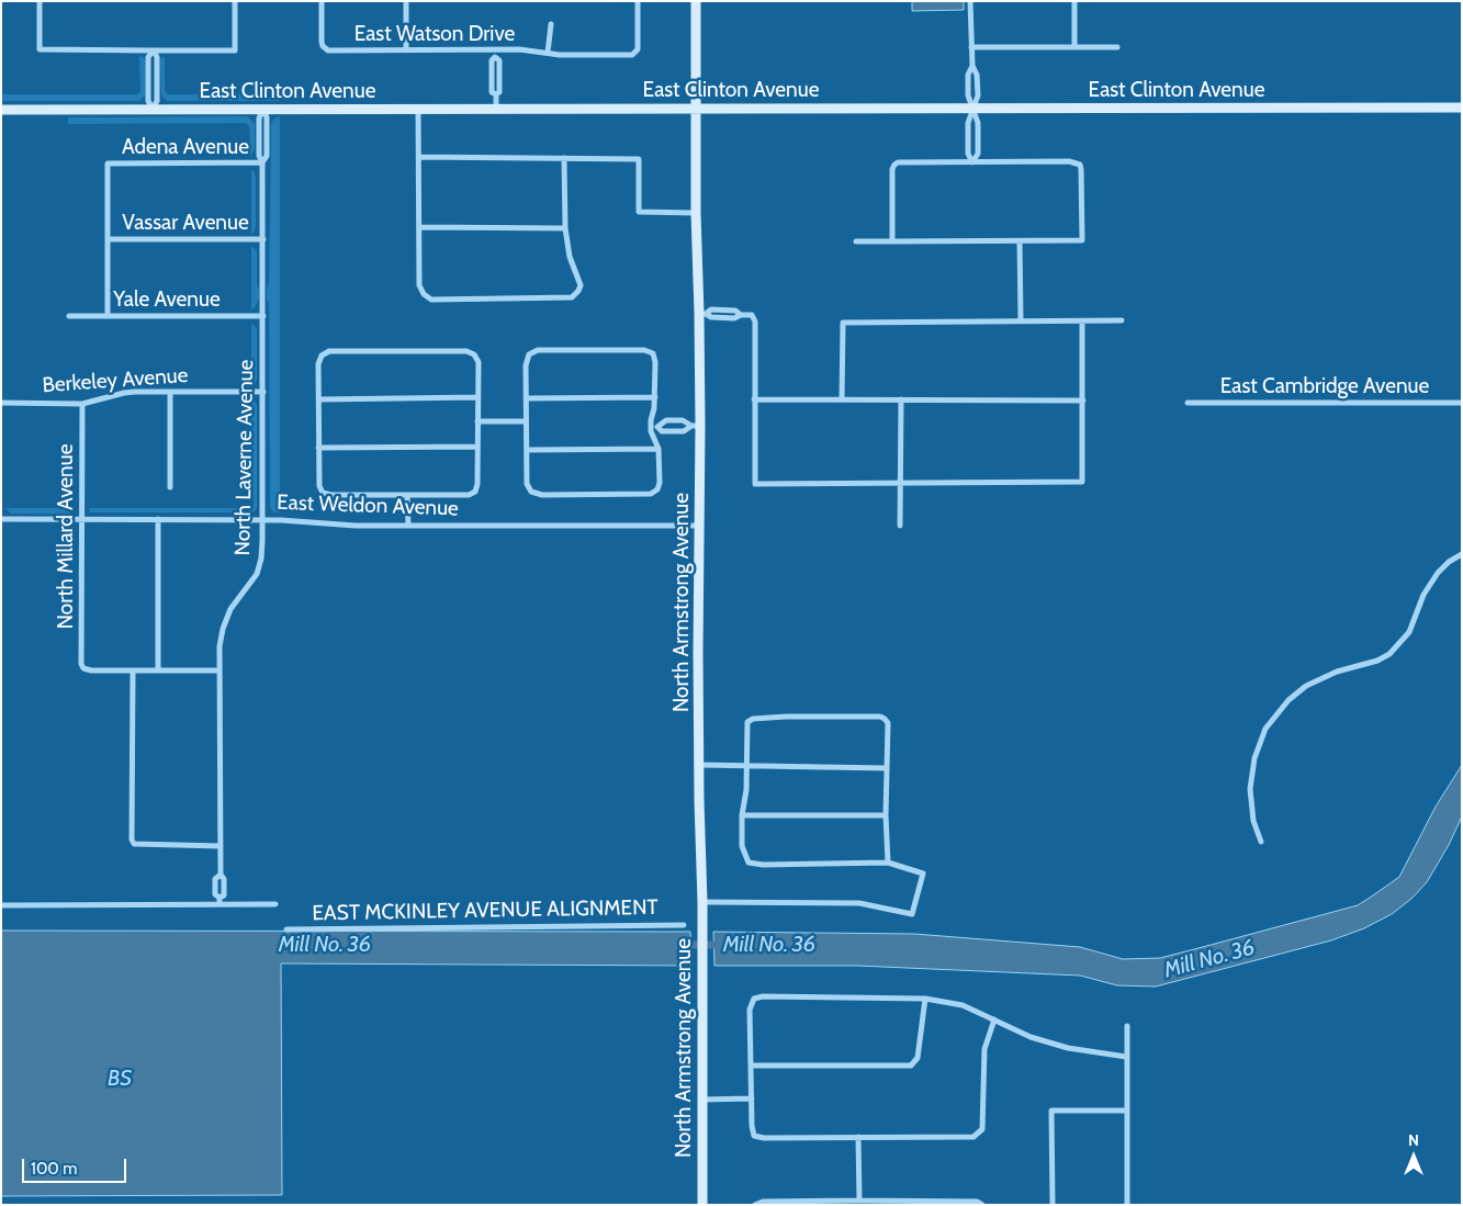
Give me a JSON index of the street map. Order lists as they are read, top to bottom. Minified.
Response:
{"streets":{"street":["East Watson Drive","East Clinton Avenue","Adena Avenue","Vassar Avenue","Yale Avenue","Berkeley Avenue","East Cambridge Avenue","North Laverne Avenue","East Weldon Avenue","North Millard Avenue","North Armstrong Avenue","EAST MCKINLEY AVENUE ALIGNMENT"]},"crossings":[["East Clinton Avenue","North Laverne Avenue"],["East Clinton Avenue","North Armstrong Avenue"],["Adena Avenue","Vassar Avenue"],["Adena Avenue","North Laverne Avenue"],["Vassar Avenue","North Laverne Avenue"],["Yale Avenue","North Laverne Avenue"],["Berkeley Avenue","North Laverne Avenue"],["Berkeley Avenue","North Millard Avenue"],["North Laverne Avenue","East Weldon Avenue"],["East Weldon Avenue","North Millard Avenue"],["East Weldon Avenue","North Armstrong Avenue"]],"water":["Mill No. 36","BS"],"scale_bar":"100 m","north":"top"}
